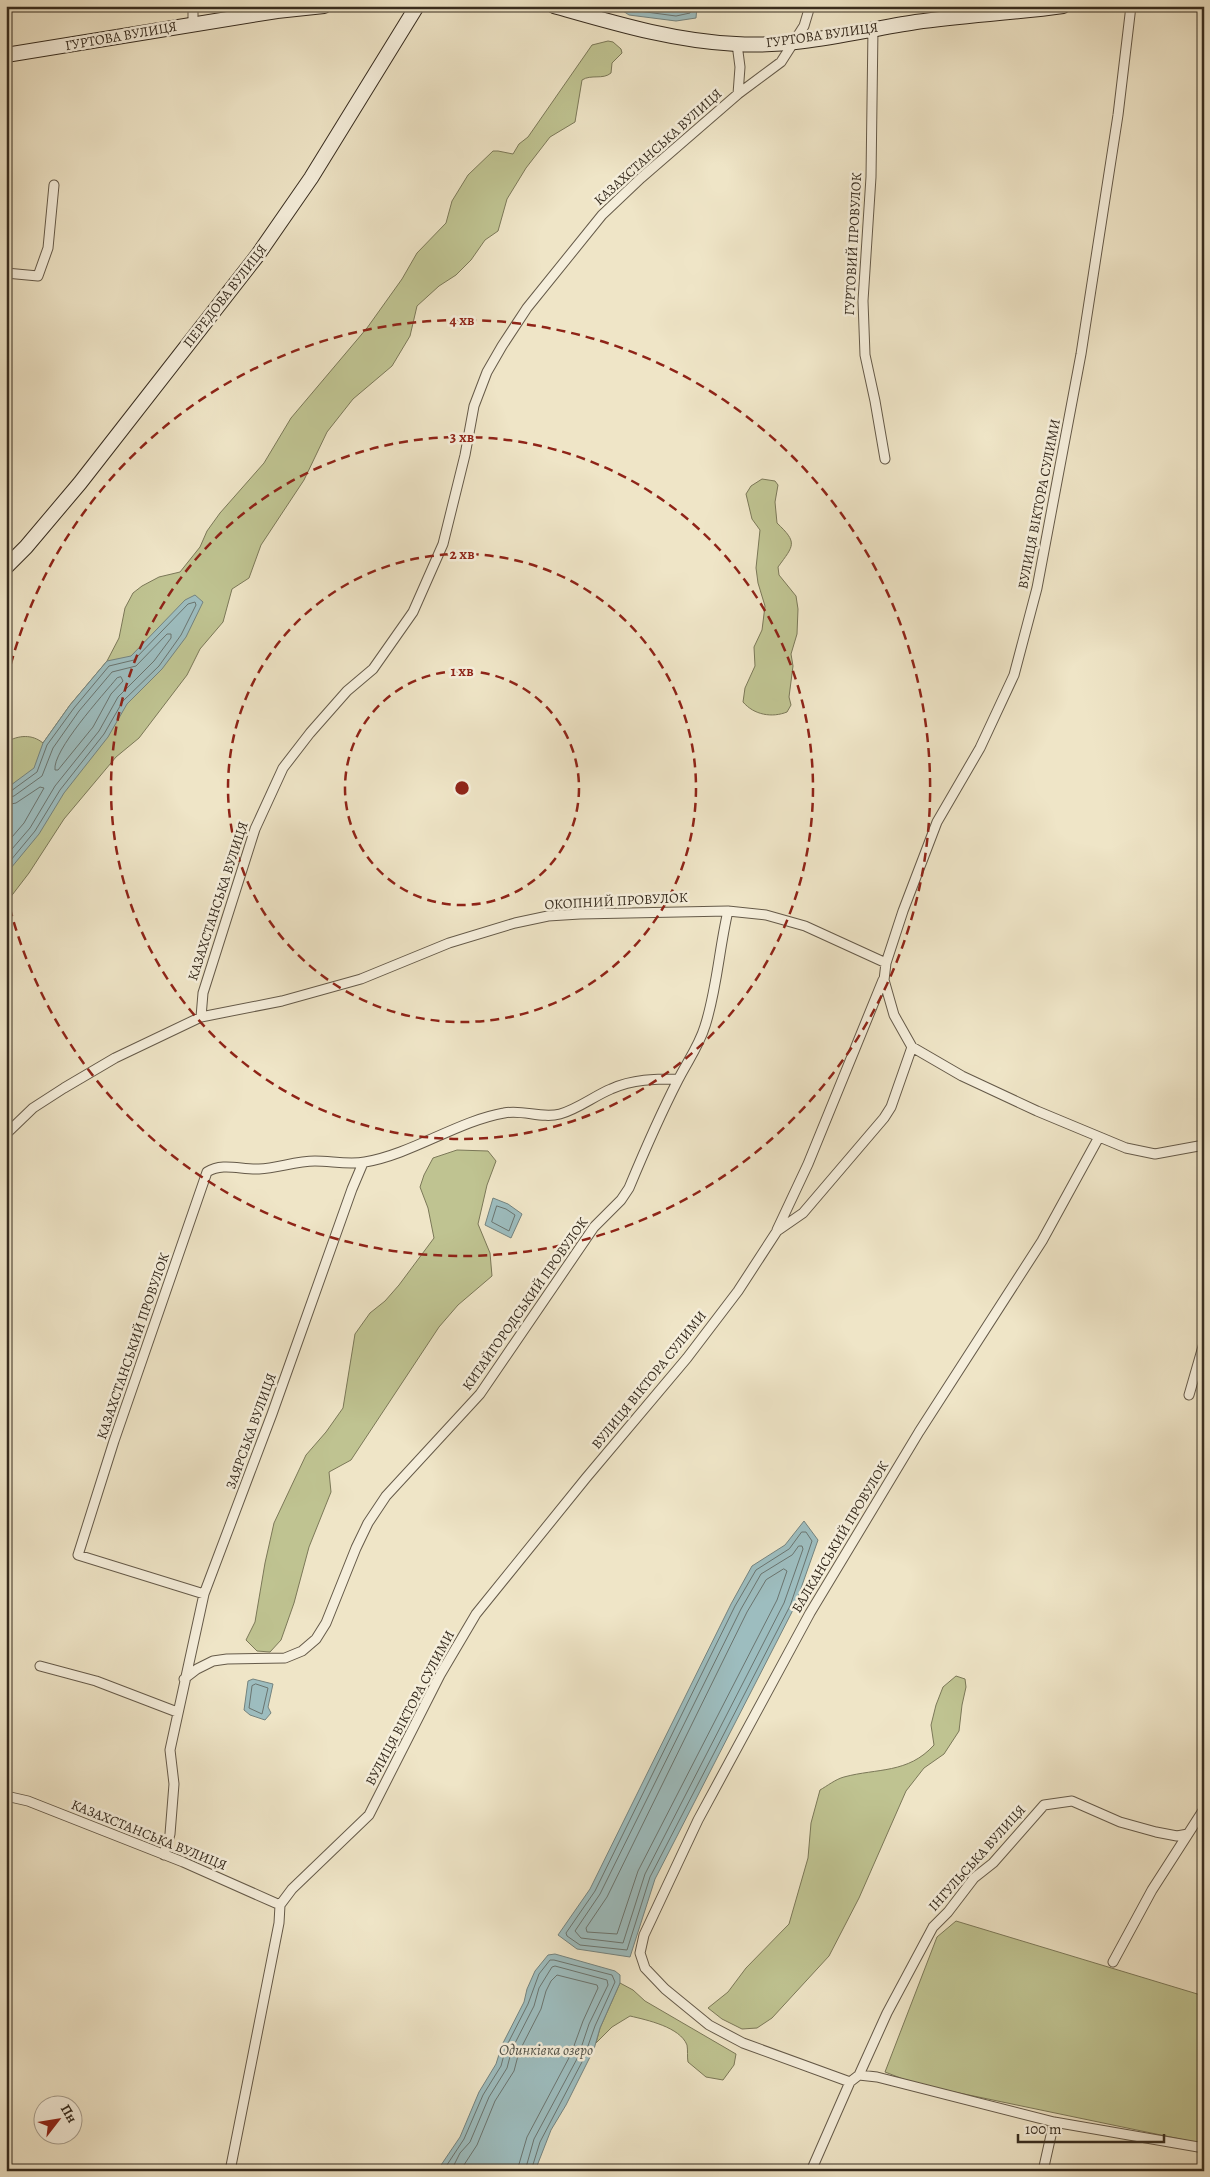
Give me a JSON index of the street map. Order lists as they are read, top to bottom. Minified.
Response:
{"streets":{"street":["ГУРТОВА ВУЛИЦЯ","КАЗАХСТАНСЬКА ВУЛИЦЯ","ГУРТОВИЙ ПРОВУЛОК","ПЕРЕДОВА ВУЛИЦЯ","ВУЛИЦЯ ВІКТОРА СУЛИМИ","ОКОПНИЙ ПРОВУЛОК","КИТАЙГОРОДСЬКИЙ ПРОВУЛОК","КАЗАХСТАНСЬКИЙ ПРОВУЛОК","ЗАЯРСЬКА ВУЛИЦЯ","БАЛКАНСЬКИЙ ПРОВУЛОК","ІНГУЛЬСЬКА ВУЛИЦЯ"]},"crossings":[["ГУРТОВА ВУЛИЦЯ","КАЗАХСТАНСЬКА ВУЛИЦЯ"],["ГУРТОВА ВУЛИЦЯ","ГУРТОВИЙ ПРОВУЛОК"],["КАЗАХСТАНСЬКА ВУЛИЦЯ","ВУЛИЦЯ ВІКТОРА СУЛИМИ"],["КАЗАХСТАНСЬКА ВУЛИЦЯ","ОКОПНИЙ ПРОВУЛОК"],["КАЗАХСТАНСЬКА ВУЛИЦЯ","ЗАЯРСЬКА ВУЛИЦЯ"],["ВУЛИЦЯ ВІКТОРА СУЛИМИ","ОКОПНИЙ ПРОВУЛОК"],["ОКОПНИЙ ПРОВУЛОК","КИТАЙГОРОДСЬКИЙ ПРОВУЛОК"],["КИТАЙГОРОДСЬКИЙ ПРОВУЛОК","ЗАЯРСЬКА ВУЛИЦЯ"],["КАЗАХСТАНСЬКИЙ ПРОВУЛОК","ЗАЯРСЬКА ВУЛИЦЯ"],["БАЛКАНСЬКИЙ ПРОВУЛОК","ІНГУЛЬСЬКА ВУЛИЦЯ"]],"water":["Одинківка озеро"],"scale_bar":"100 m","north":"top right","rings":["4 хв","3 хв","2 хв","1 хв"]}
